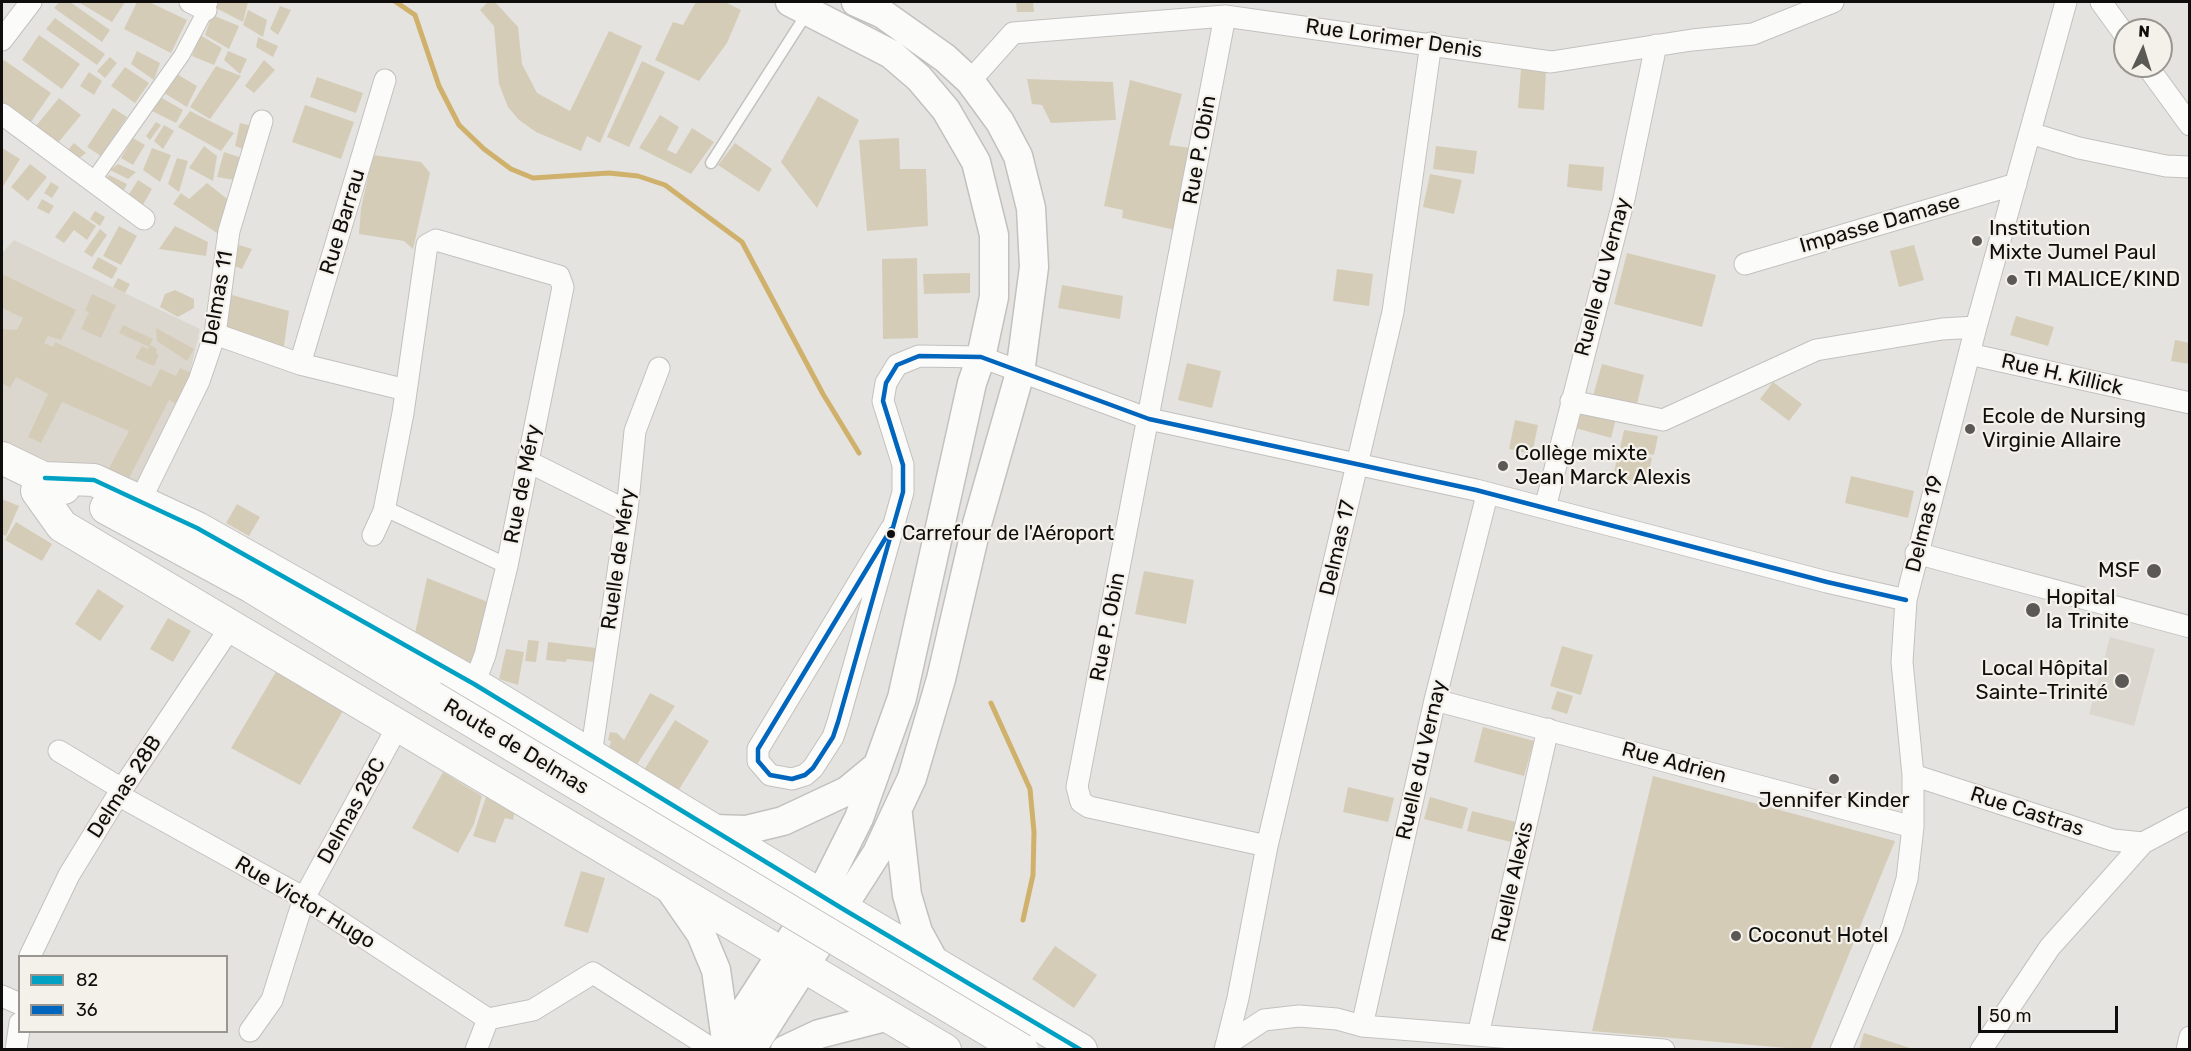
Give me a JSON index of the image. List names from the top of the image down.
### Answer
{
  "streets": {
    "main road": ["Route de Delmas"],
    "street": [
      "Rue Lorimer Denis",
      "Rue P. Obin",
      "Rue Barrau",
      "Impasse Damase",
      "Ruelle du Vernay",
      "Delmas 11",
      "Rue H. Killick",
      "Rue de Méry",
      "Delmas 19",
      "Delmas 17",
      "Ruelle de Méry",
      "Rue Adrien",
      "Delmas 28B",
      "Delmas 28C",
      "Rue Castras",
      "Ruelle Alexis",
      "Rue Victor Hugo"
    ]
  },
  "crossings": [
    ["Rue Lorimer Denis", "Rue P. Obin"],
    ["Rue Lorimer Denis", "Ruelle du Vernay"],
    ["Rue Lorimer Denis", "Delmas 17"],
    ["Rue P. Obin", "Delmas 17"],
    ["Impasse Damase", "Delmas 19"],
    ["Ruelle du Vernay", "Rue Adrien"],
    ["Rue H. Killick", "Delmas 19"],
    ["Delmas 19", "Rue Adrien"],
    ["Delmas 19", "Rue Castras"],
    ["Route de Delmas", "Delmas 28C"],
    ["Rue Adrien", "Ruelle Alexis"],
    ["Delmas 28B", "Rue Victor Hugo"],
    ["Delmas 28C", "Rue Victor Hugo"]
  ],
  "places": [
    "Institution Mixte Jumel Paul",
    "TI MALICE/KIND",
    "Ecole de Nursing Virginie Allaire",
    "Collège mixte Jean Marck Alexis",
    "Carrefour de l'Aéroport",
    "MSF",
    "Hopital la Trinite",
    "Local Hôpital Sainte-Trinité",
    "Jennifer Kinder",
    "Coconut Hotel"
  ],
  "lines": ["transit line 36", "transit line 82"],
  "legend": ["82", "36"],
  "scale_bar": "50 m",
  "north": "top"
}
